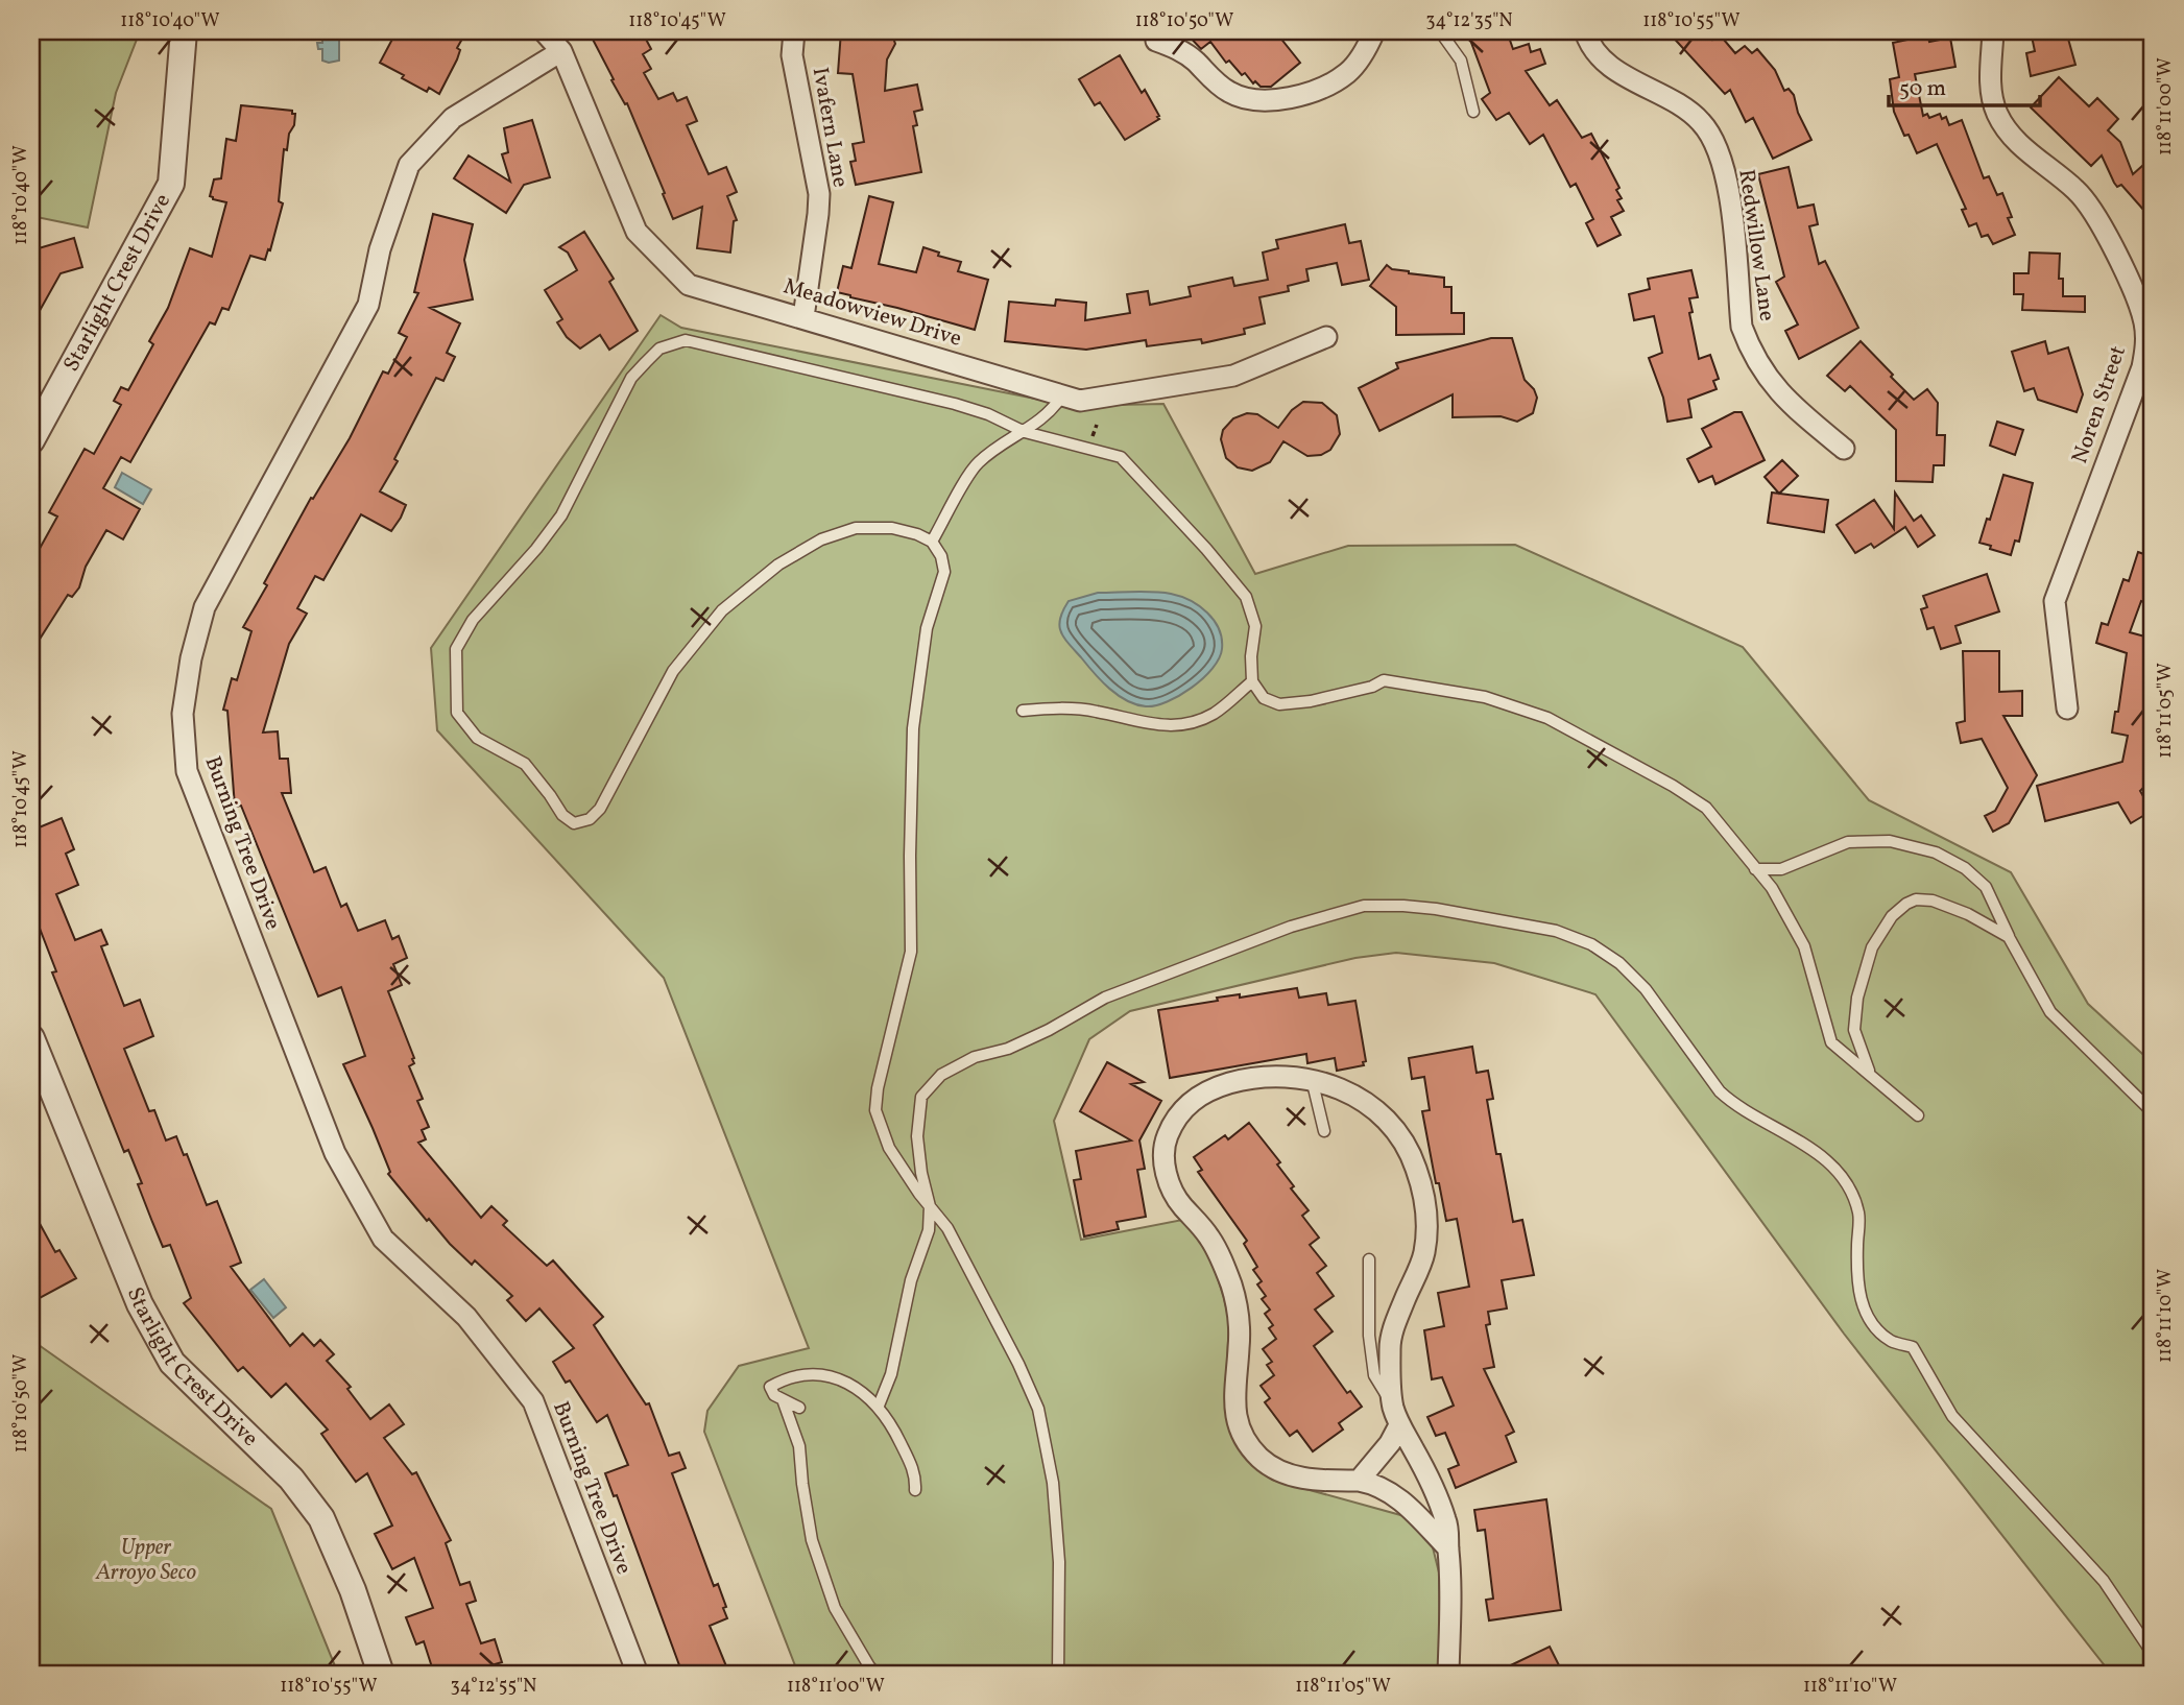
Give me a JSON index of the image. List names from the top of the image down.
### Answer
{
  "streets": {
    "street": [
      "Ivafern Lane",
      "Redwillow Lane",
      "Starlight Crest Drive",
      "Meadowview Drive",
      "Noren Street",
      "Burning Tree Drive"
    ]
  },
  "crossings": [
    ["Ivafern Lane", "Meadowview Drive"],
    ["Meadowview Drive", "Burning Tree Drive"]
  ],
  "parks": ["Upper Arroyo Seco"],
  "scale_bar": "50 m",
  "coordinates": [
    "118°10'40\"W",
    "118°10'45\"W",
    "118°10'50\"W",
    "34°12'35\"N",
    "118°10'55\"W",
    "118°11'00\"W",
    "118°11'05\"W",
    "118°11'10\"W",
    "34°12'55\"N"
  ]
}
